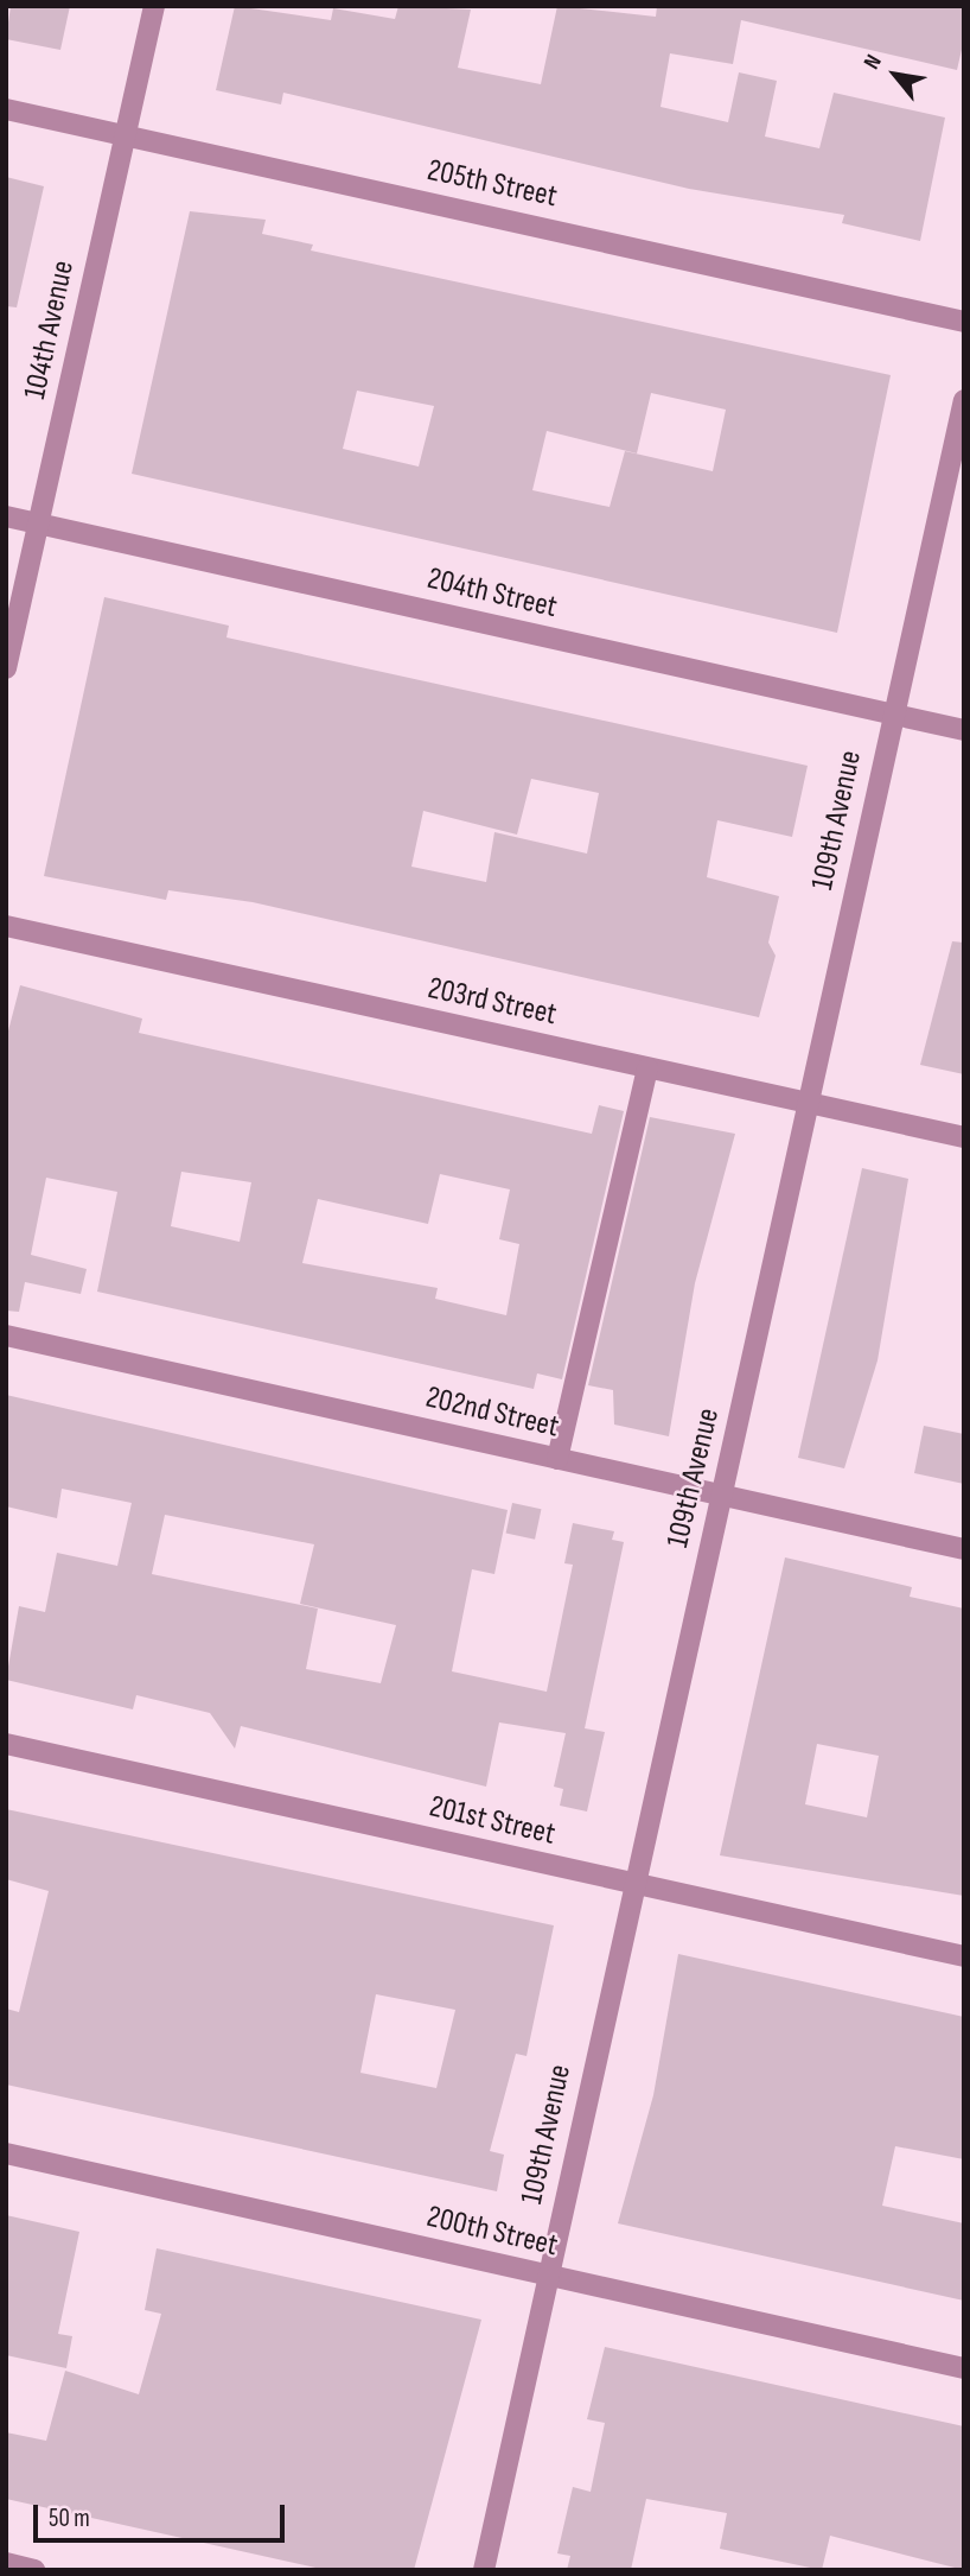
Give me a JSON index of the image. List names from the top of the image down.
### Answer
{
  "streets": {
    "street": [
      "205th Street",
      "104th Avenue",
      "204th Street",
      "109th Avenue",
      "203rd Street",
      "202nd Street",
      "201st Street",
      "200th Street"
    ]
  },
  "crossings": [
    ["205th Street", "104th Avenue"],
    ["104th Avenue", "204th Street"],
    ["204th Street", "109th Avenue"],
    ["109th Avenue", "203rd Street"],
    ["109th Avenue", "202nd Street"],
    ["109th Avenue", "201st Street"],
    ["109th Avenue", "200th Street"]
  ],
  "scale_bar": "50 m",
  "north": "top left"
}
